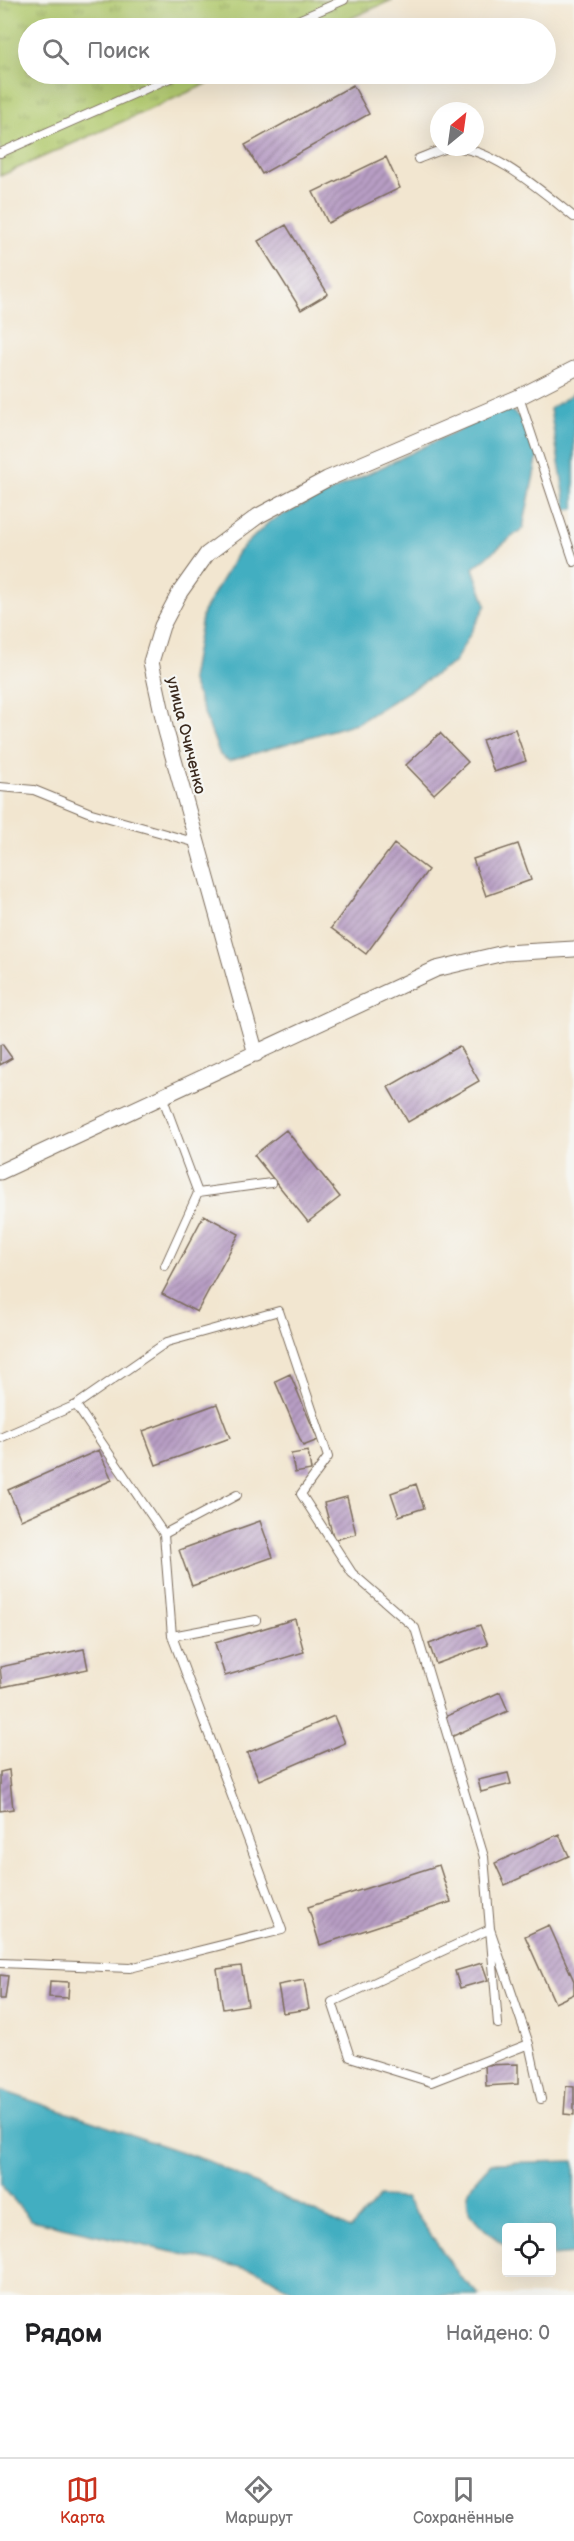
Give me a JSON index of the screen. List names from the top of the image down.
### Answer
{
  "streets": {
    "street": ["улица Очиченко"]
  },
  "north": "top right",
  "page": {
    "search": "Поиск",
    "heading": ["Рядом", "Найдено: 0"],
    "nav": ["Карта", "Маршрут", "Сохранённые"]
  }
}
